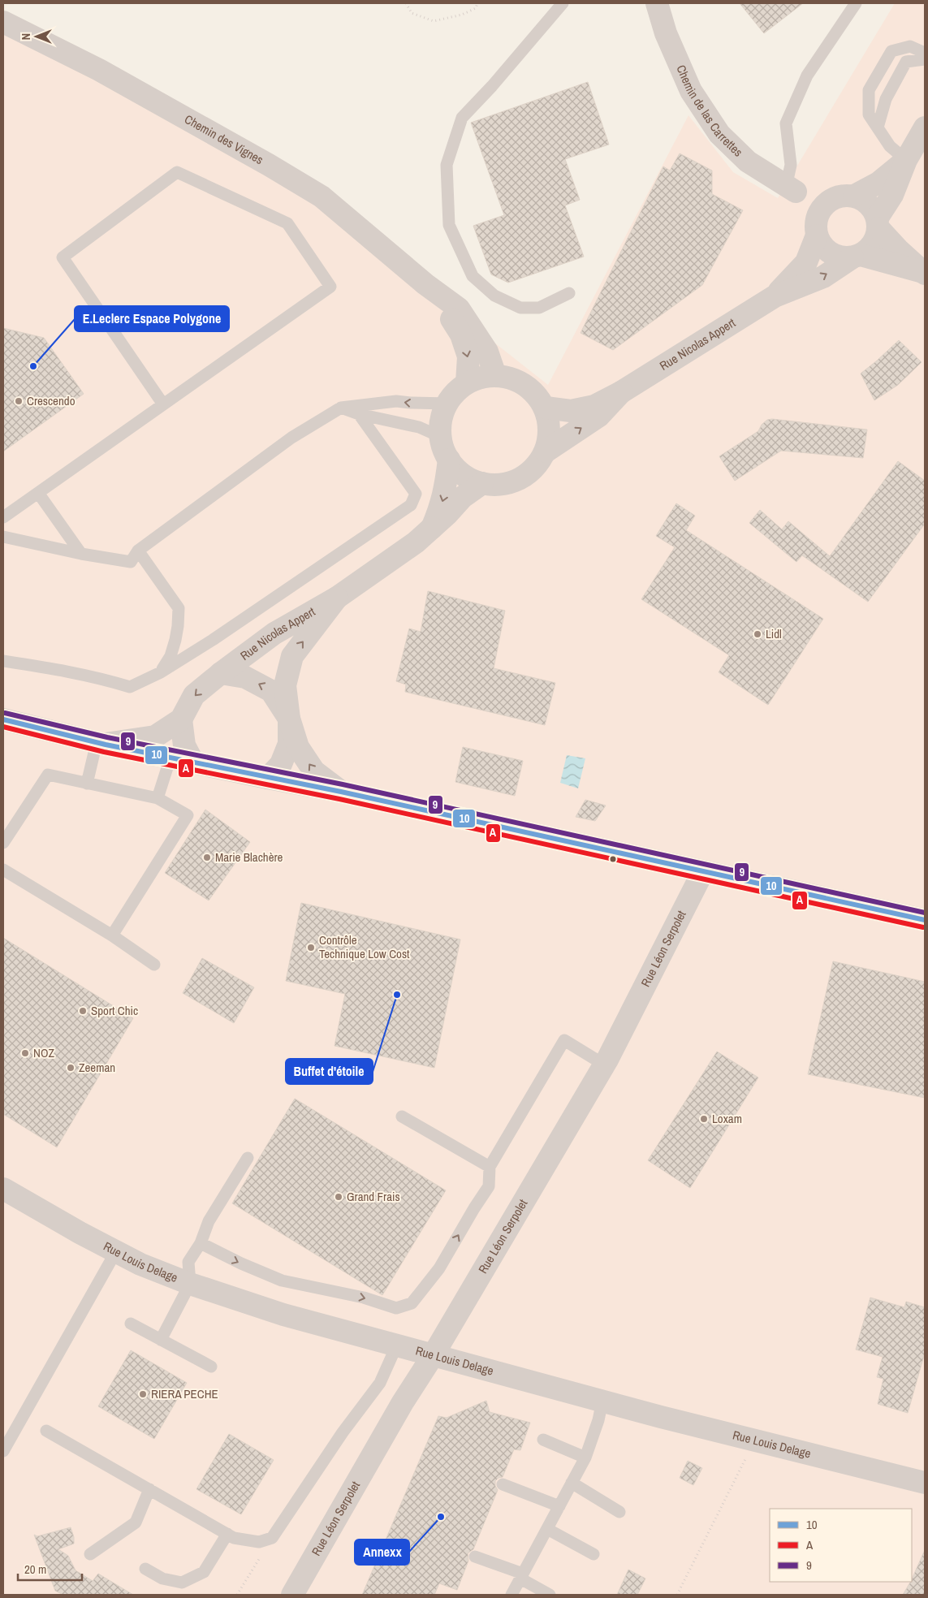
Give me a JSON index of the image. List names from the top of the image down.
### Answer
{
  "streets": {
    "street": [
      "Chemin de las Carrettes",
      "Chemin des Vignes",
      "Rue Nicolas Appert",
      "Rue Léon Serpolet",
      "Rue Louis Delage"
    ]
  },
  "crossings": [
    ["Chemin de las Carrettes", "Rue Nicolas Appert"],
    ["Chemin des Vignes", "Rue Nicolas Appert"],
    ["Rue Léon Serpolet", "Rue Louis Delage"]
  ],
  "places": [
    "E.Leclerc Espace Polygone",
    "Crescendo",
    "Lidl",
    "Marie Blachère",
    "Contrôle Technique Low Cost",
    "Buffet d'étoile",
    "Sport Chic",
    "NOZ",
    "Zeeman",
    "Loxam",
    "Grand Frais",
    "RIERA PECHE",
    "Annexx"
  ],
  "lines": ["transit line 9", "transit line 10", "transit line A"],
  "legend": ["10", "A", "9"],
  "scale_bar": "20 m",
  "north": "left"
}
